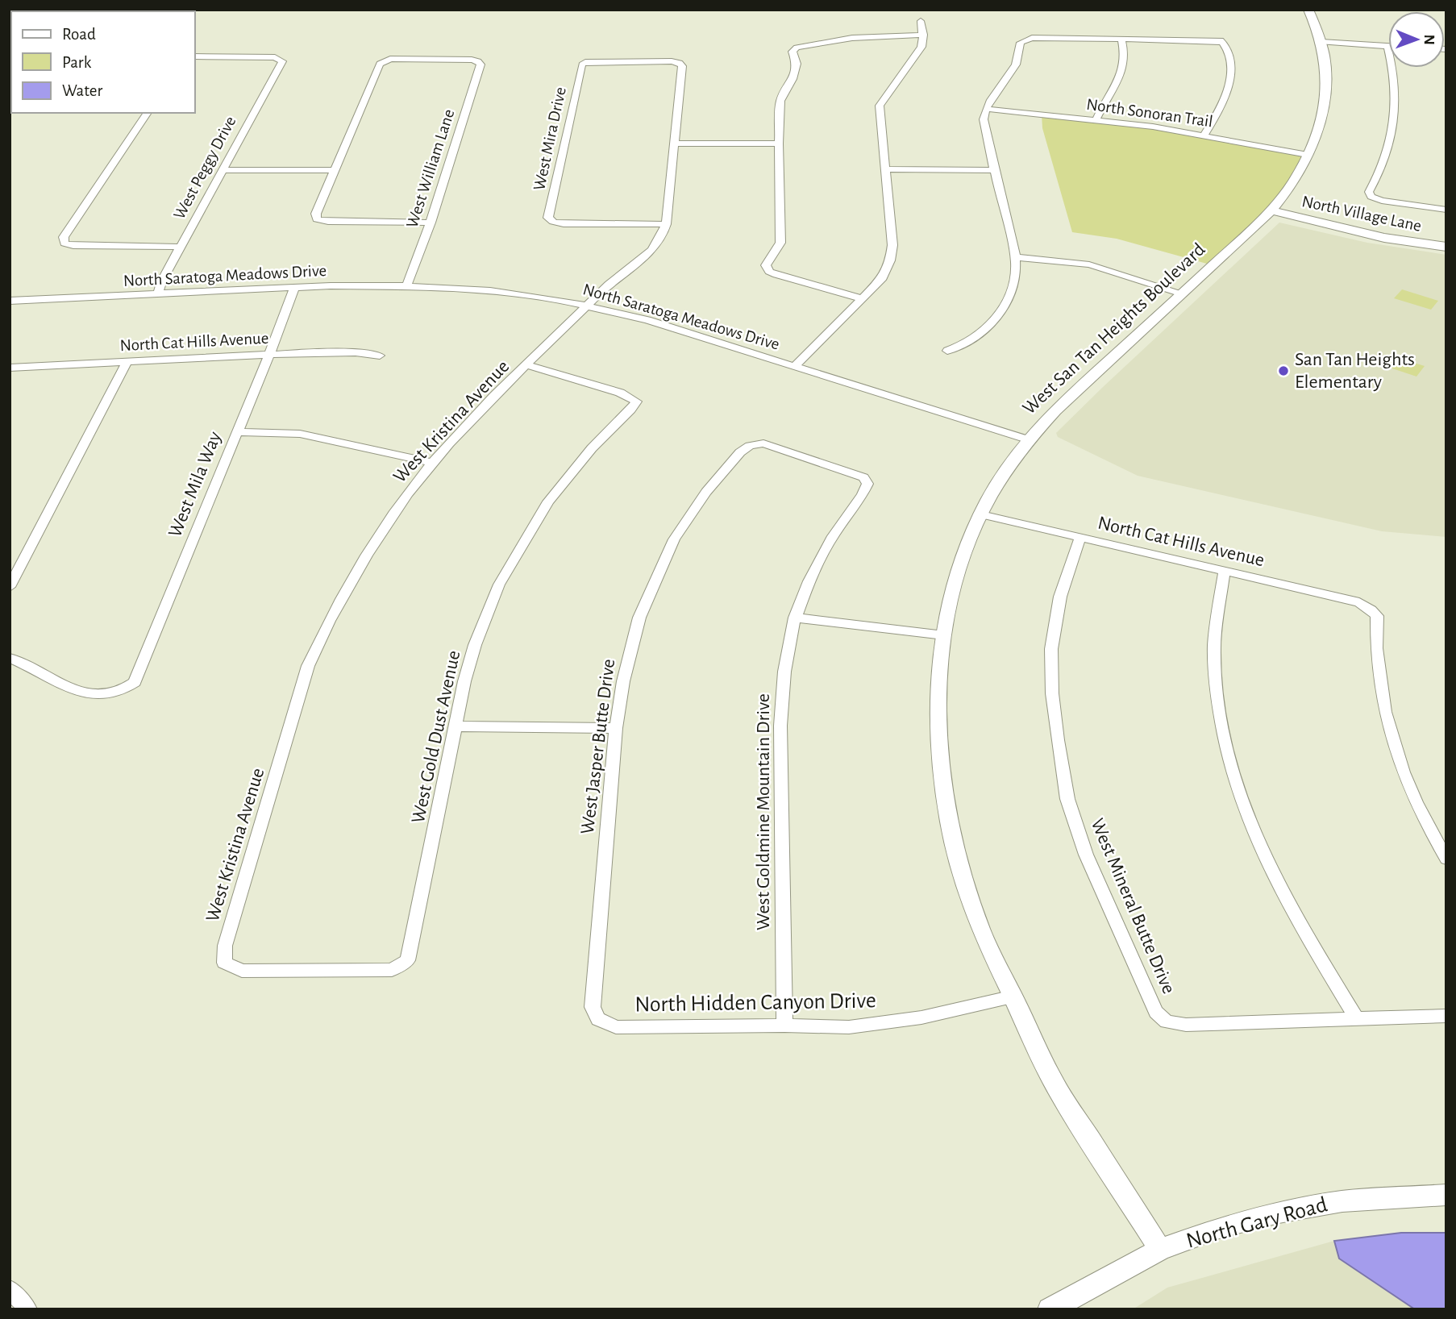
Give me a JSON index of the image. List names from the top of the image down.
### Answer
{
  "streets": {
    "street": [
      "North Sonoran Trail",
      "West Mira Drive",
      "West Peggy Drive",
      "West William Lane",
      "North Village Lane",
      "North Saratoga Meadows Drive",
      "West San Tan Heights Boulevard",
      "North Cat Hills Avenue",
      "West Kristina Avenue",
      "West Mila Way",
      "West Gold Dust Avenue",
      "West Jasper Butte Drive",
      "West Goldmine Mountain Drive",
      "West Mineral Butte Drive",
      "North Hidden Canyon Drive",
      "North Gary Road"
    ]
  },
  "crossings": [
    ["North Sonoran Trail", "West San Tan Heights Boulevard"],
    ["West Mira Drive", "West Kristina Avenue"],
    ["West Peggy Drive", "North Saratoga Meadows Drive"],
    ["West William Lane", "North Saratoga Meadows Drive"],
    ["North Village Lane", "West San Tan Heights Boulevard"],
    ["North Saratoga Meadows Drive", "West San Tan Heights Boulevard"],
    ["North Saratoga Meadows Drive", "West Kristina Avenue"],
    ["North Saratoga Meadows Drive", "West Mila Way"],
    ["West San Tan Heights Boulevard", "North Cat Hills Avenue"],
    ["West San Tan Heights Boulevard", "North Hidden Canyon Drive"],
    ["West San Tan Heights Boulevard", "North Gary Road"],
    ["North Cat Hills Avenue", "West Mila Way"],
    ["North Cat Hills Avenue", "West Mineral Butte Drive"],
    ["West Kristina Avenue", "West Gold Dust Avenue"],
    ["West Jasper Butte Drive", "West Goldmine Mountain Drive"],
    ["West Jasper Butte Drive", "North Hidden Canyon Drive"],
    ["West Goldmine Mountain Drive", "North Hidden Canyon Drive"]
  ],
  "places": ["San Tan Heights Elementary"],
  "legend": ["Road", "Park", "Water"],
  "north": "right"
}
